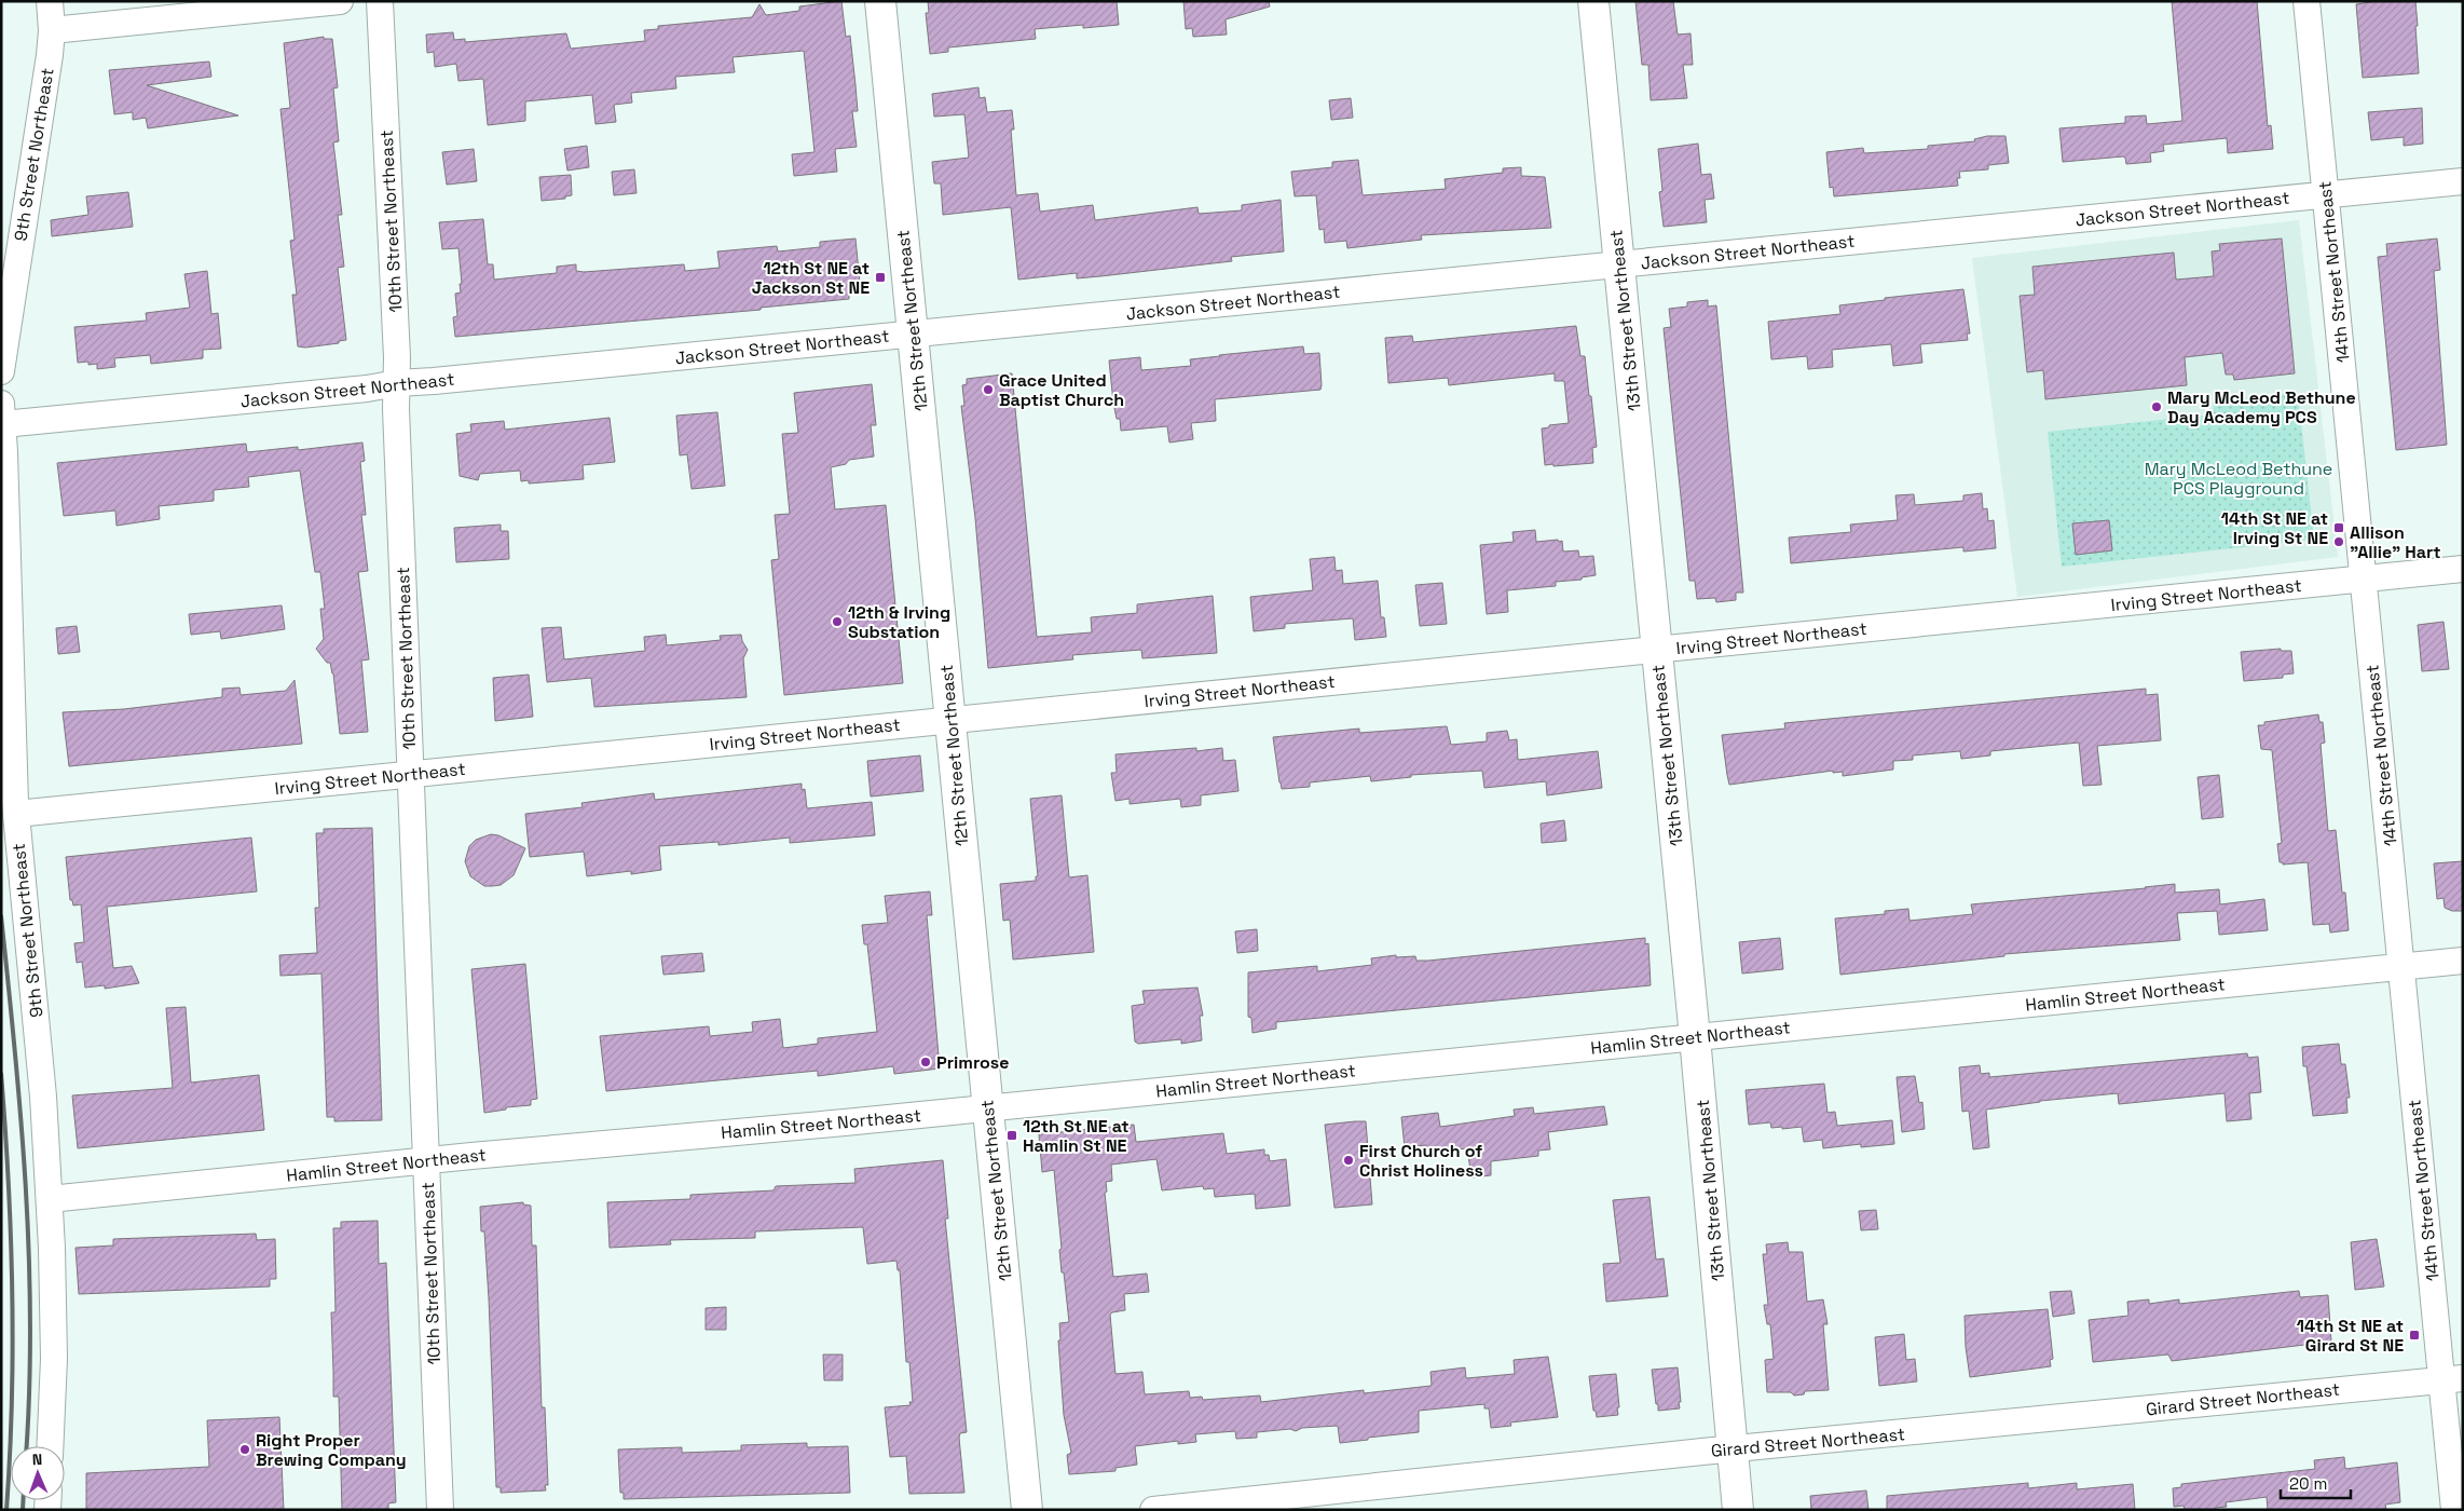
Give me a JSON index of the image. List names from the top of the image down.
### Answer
{
  "streets": {
    "street": [
      "9th Street Northeast",
      "Jackson Street Northeast",
      "10th Street Northeast",
      "14th Street Northeast",
      "12th Street Northeast",
      "13th Street Northeast",
      "Irving Street Northeast",
      "Hamlin Street Northeast",
      "Girard Street Northeast"
    ]
  },
  "crossings": [
    ["9th Street Northeast", "Jackson Street Northeast"],
    ["9th Street Northeast", "Irving Street Northeast"],
    ["9th Street Northeast", "Hamlin Street Northeast"],
    ["Jackson Street Northeast", "10th Street Northeast"],
    ["Jackson Street Northeast", "14th Street Northeast"],
    ["Jackson Street Northeast", "12th Street Northeast"],
    ["Jackson Street Northeast", "13th Street Northeast"],
    ["10th Street Northeast", "Irving Street Northeast"],
    ["10th Street Northeast", "Hamlin Street Northeast"],
    ["14th Street Northeast", "Irving Street Northeast"],
    ["14th Street Northeast", "Hamlin Street Northeast"],
    ["14th Street Northeast", "Girard Street Northeast"],
    ["12th Street Northeast", "Irving Street Northeast"],
    ["12th Street Northeast", "Hamlin Street Northeast"],
    ["13th Street Northeast", "Irving Street Northeast"],
    ["13th Street Northeast", "Hamlin Street Northeast"],
    ["13th Street Northeast", "Girard Street Northeast"]
  ],
  "parks": ["Mary McLeod Bethune PCS Playground"],
  "places": {
    "transit": [
      "12th St NE at Jackson St NE",
      "14th St NE at Irving St NE",
      "12th St NE at Hamlin St NE",
      "14th St NE at Girard St NE"
    ],
    "other": [
      "Grace United Baptist Church",
      "Mary McLeod Bethune Day Academy PCS",
      "Allison \"Allie\" Hart",
      "12th & Irving Substation",
      "Primrose",
      "First Church of Christ Holiness",
      "Right Proper Brewing Company"
    ]
  },
  "scale_bar": "20 m",
  "north": "top"
}
